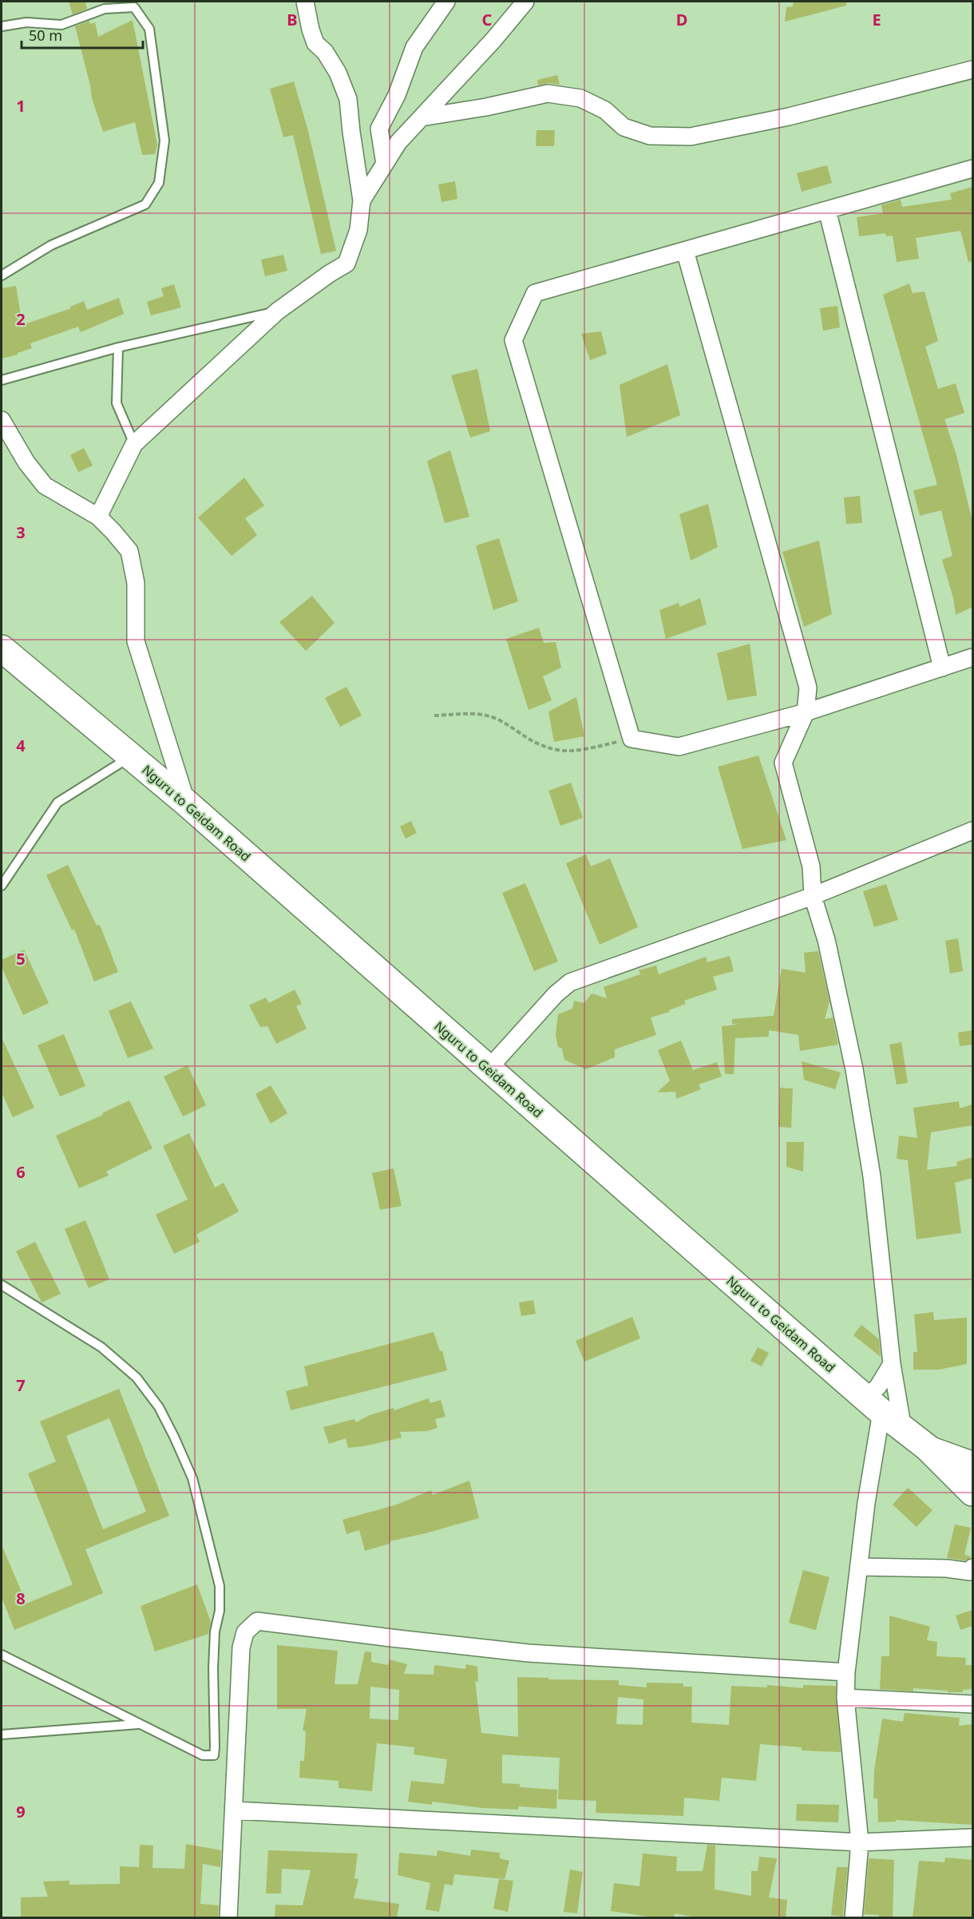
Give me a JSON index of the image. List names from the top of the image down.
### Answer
{
  "streets": {
    "main road": ["Nguru to Geidam Road"]
  },
  "scale_bar": "50 m",
  "grid": {
    "columns": [
      "B",
      "C",
      "D",
      "E"
    ],
    "rows": [
      "1",
      "2",
      "3",
      "4",
      "5",
      "6",
      "7",
      "8",
      "9"
    ]
  }
}
